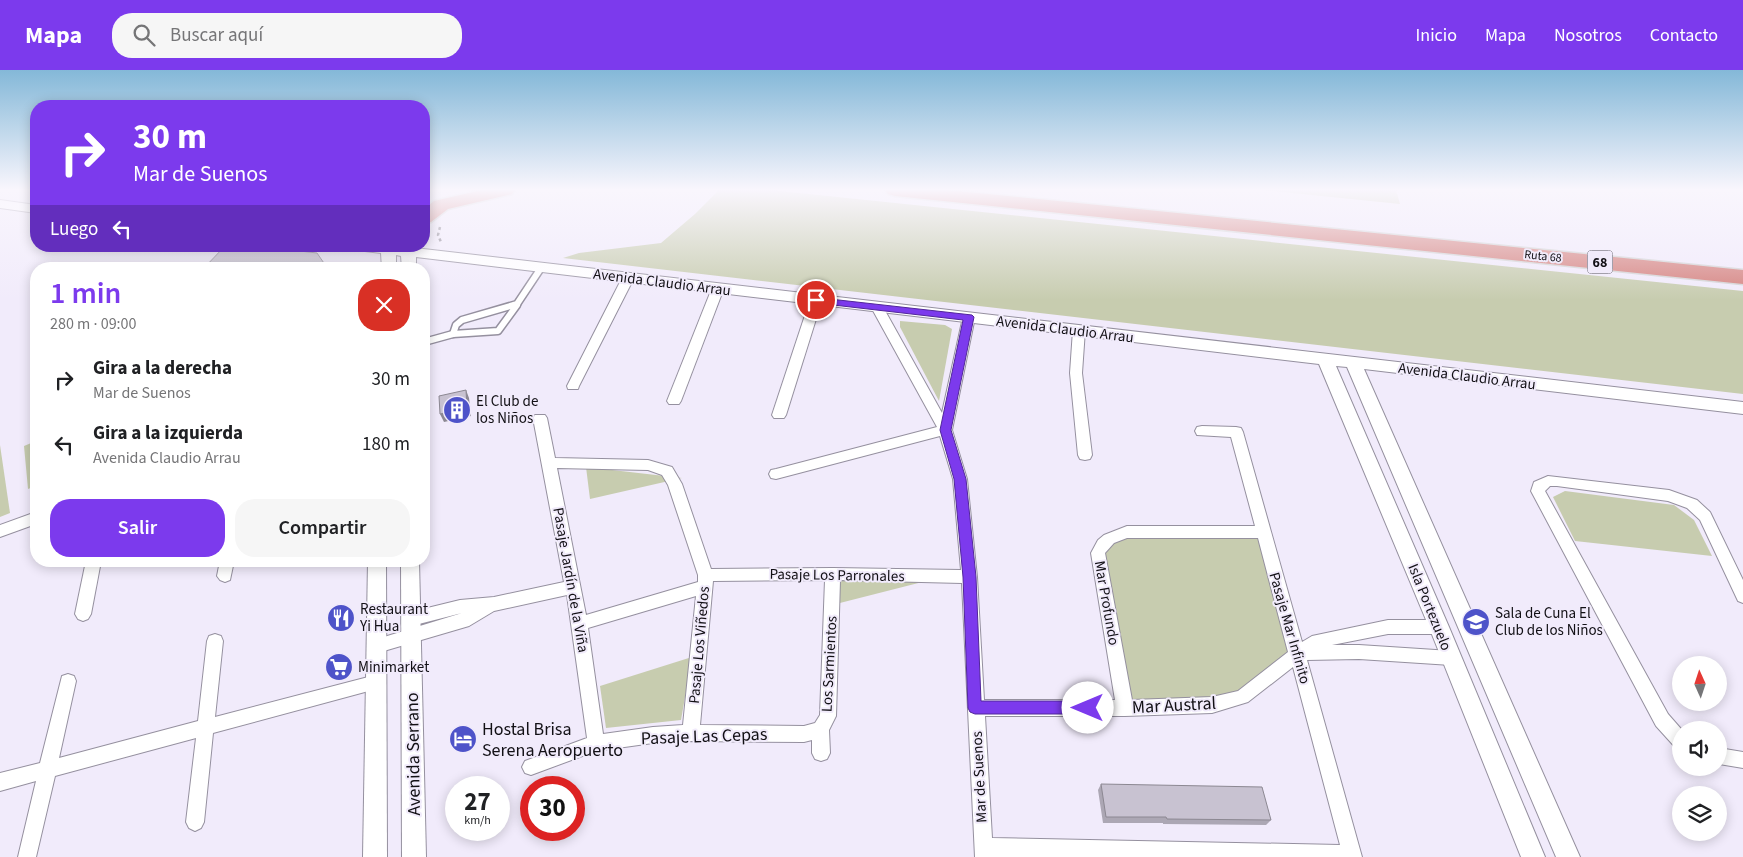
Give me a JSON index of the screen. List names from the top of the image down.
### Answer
{
  "streets": {
    "highway": ["Ruta 68", "68"],
    "street": [
      "Avenida Claudio Arrau",
      "Pasaje Los Parronales",
      "Pasaje Jardín de la Viña",
      "Mar Profundo",
      "Isla Portezuelo",
      "Pasaje Mar Infinito",
      "Pasaje Los Viñedos",
      "Los Sarmientos",
      "Mar Austral",
      "Pasaje Las Cepas",
      "Avenida Serrano",
      "Mar de Suenos"
    ]
  },
  "crossings": [
    ["Avenida Claudio Arrau", "Isla Portezuelo"],
    ["Avenida Claudio Arrau", "Mar de Suenos"],
    ["Pasaje Los Parronales", "Pasaje Jardín de la Viña"],
    ["Pasaje Los Parronales", "Pasaje Los Viñedos"],
    ["Pasaje Los Parronales", "Los Sarmientos"],
    ["Pasaje Los Parronales", "Mar de Suenos"],
    ["Pasaje Jardín de la Viña", "Pasaje Los Viñedos"],
    ["Pasaje Jardín de la Viña", "Pasaje Las Cepas"],
    ["Mar Profundo", "Pasaje Mar Infinito"],
    ["Mar Profundo", "Mar Austral"],
    ["Isla Portezuelo", "Mar Austral"],
    ["Pasaje Mar Infinito", "Mar Austral"],
    ["Pasaje Los Viñedos", "Pasaje Las Cepas"],
    ["Los Sarmientos", "Pasaje Las Cepas"],
    ["Mar Austral", "Mar de Suenos"]
  ],
  "places": {
    "building": ["El Club de los Niños"],
    "restaurant": ["Restaurant Yi Hua"],
    "school or university": ["Sala de Cuna El Club de los Niños"],
    "supermarket": ["Minimarket"],
    "hotel": ["Hostal Brisa Serena Aeropuerto"]
  },
  "north": "top",
  "page": {
    "header": "Mapa",
    "search": "Buscar aquí",
    "nav": [
      "Inicio",
      "Mapa",
      "Nosotros",
      "Contacto"
    ],
    "turn": ["30 m", "Mar de Suenos"],
    "then": "Luego",
    "heading": ["1 min", "280 m · 09:00"],
    "list": [
      {
        "name": "Gira a la derecha",
        "note": "Mar de Suenos",
        "value": "30 m"
      },
      {
        "name": "Gira a la izquierda",
        "note": "Avenida Claudio Arrau",
        "value": "180 m"
      }
    ],
    "buttons": ["Salir", "Compartir"],
    "speed": "27 km/h",
    "limit": "30"
  }
}
